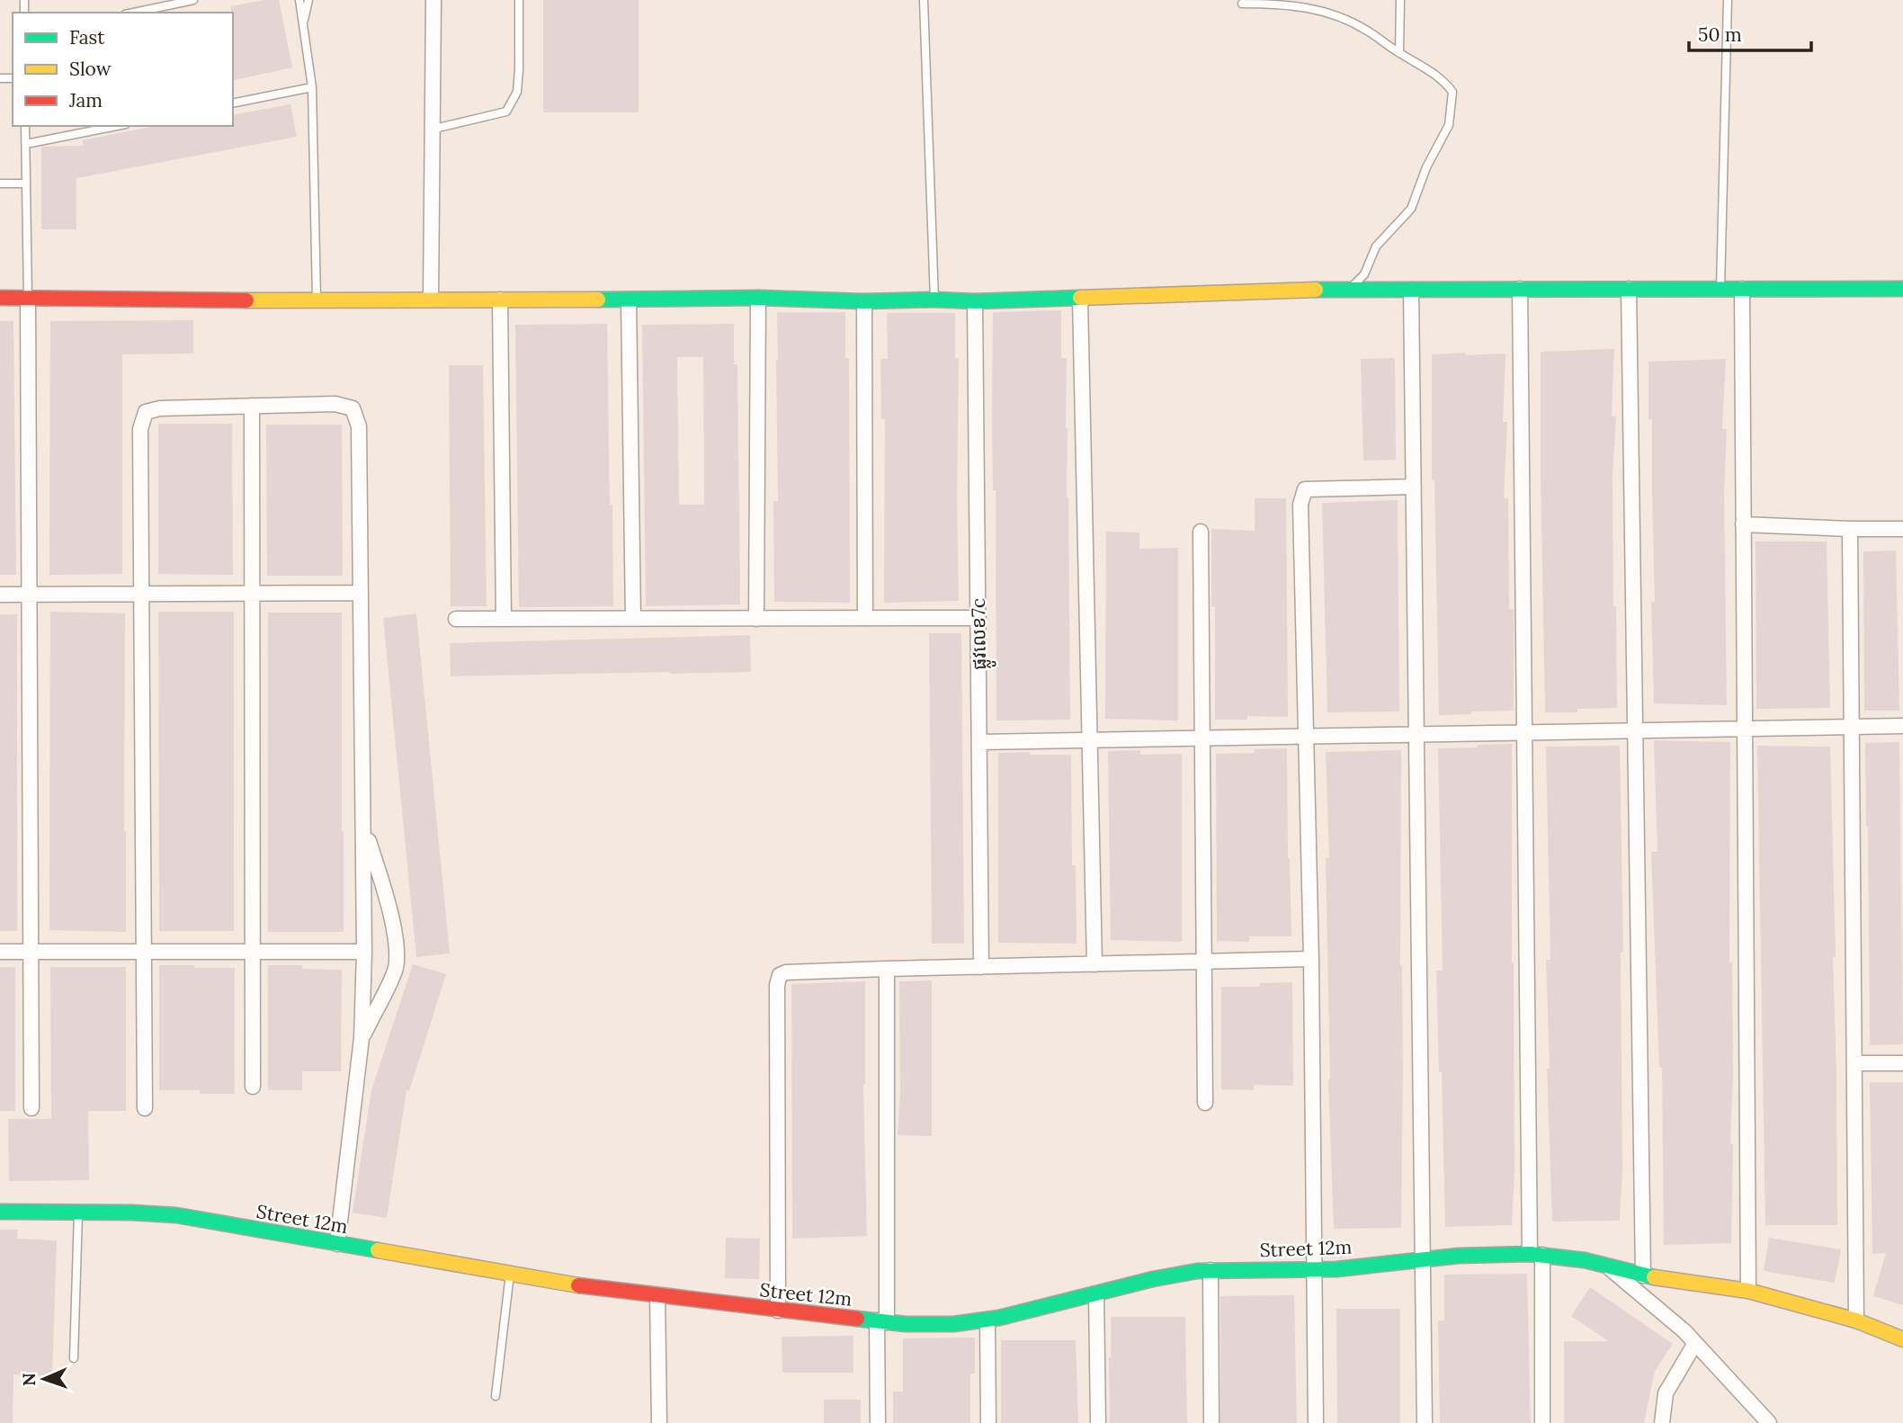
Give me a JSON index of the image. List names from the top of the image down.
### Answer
{
  "streets": {
    "street": ["ផ្លូវលេខ7c", "Street 12m"]
  },
  "legend": ["Fast", "Slow", "Jam"],
  "scale_bar": "50 m",
  "north": "left"
}
